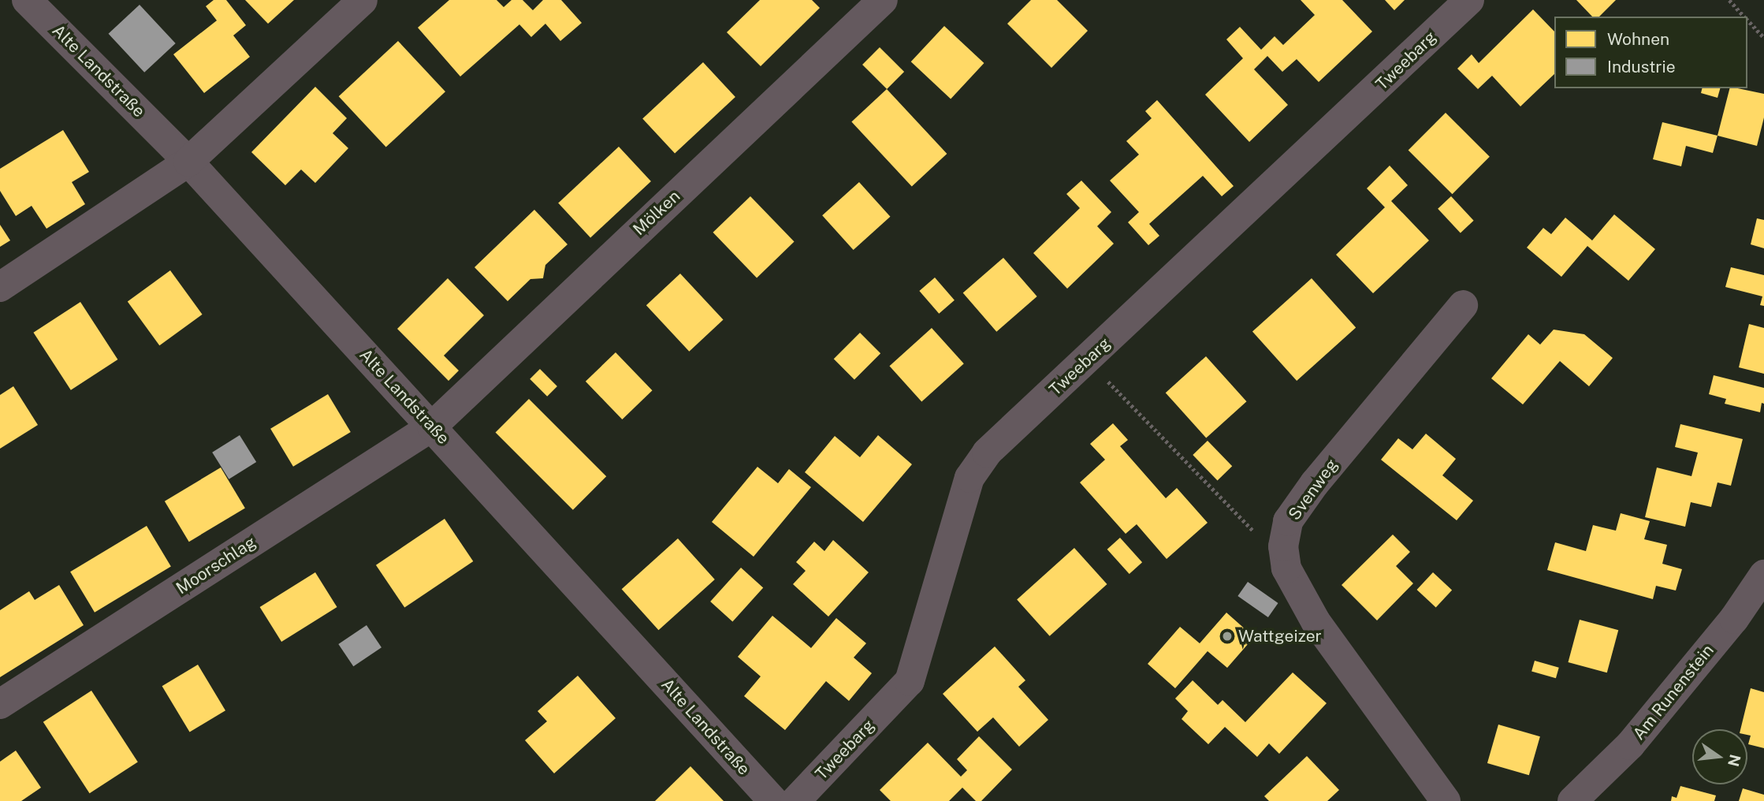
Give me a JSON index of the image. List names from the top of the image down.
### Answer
{
  "streets": {
    "street": [
      "Tweebarg",
      "Alte Landstraße",
      "Mölken",
      "Svenweg",
      "Moorschlag",
      "Am Runenstein"
    ]
  },
  "crossings": [
    ["Alte Landstraße", "Mölken"],
    ["Alte Landstraße", "Moorschlag"],
    ["Mölken", "Moorschlag"]
  ],
  "places": ["Wattgeizer"],
  "legend": ["Wohnen", "Industrie"],
  "north": "right"
}
